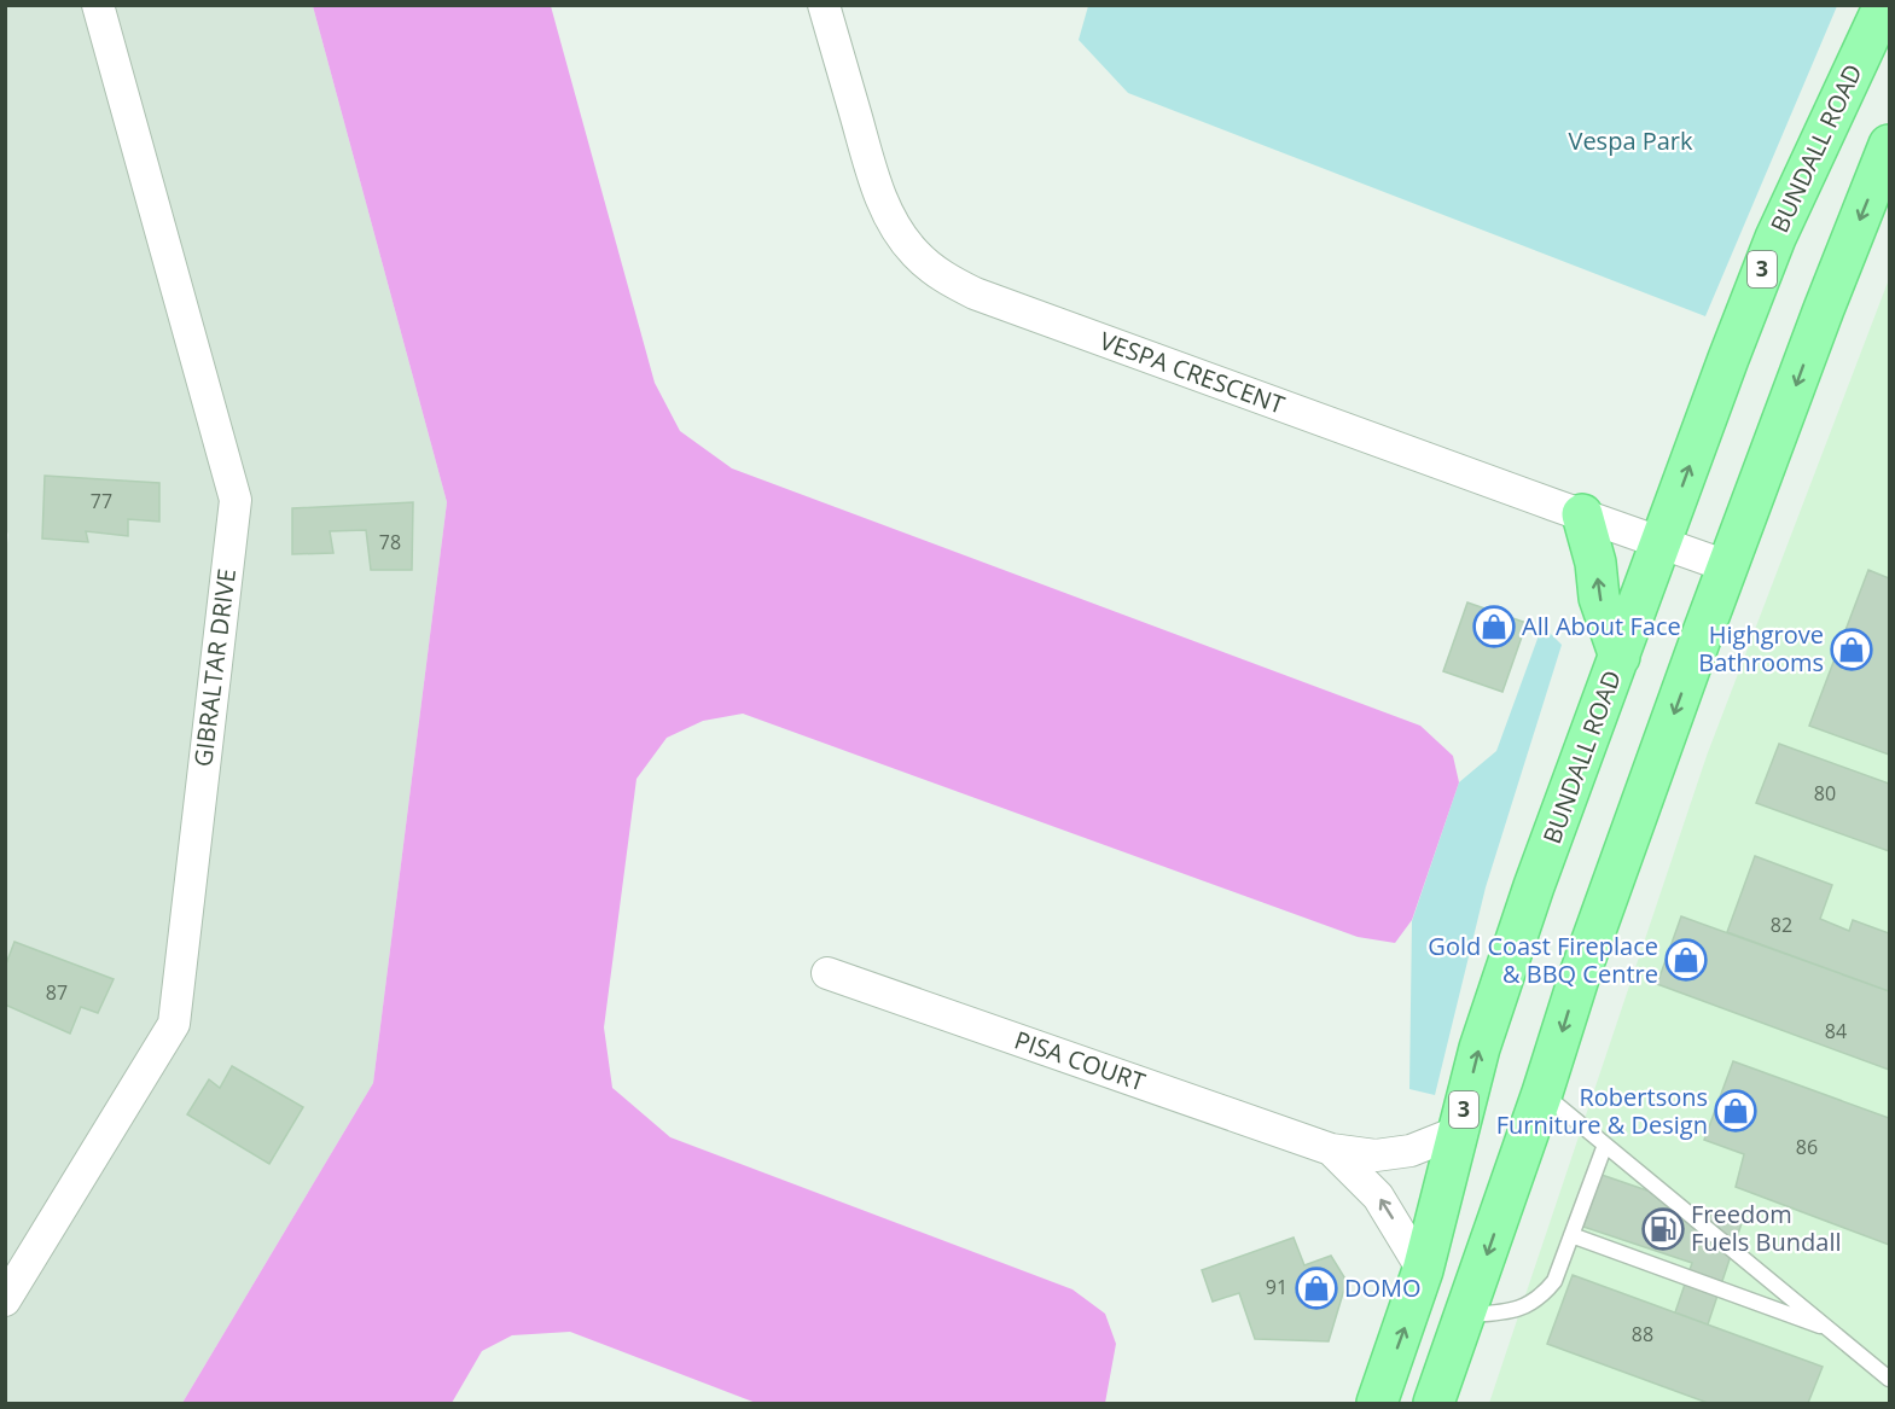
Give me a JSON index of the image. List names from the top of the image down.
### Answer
{
  "streets": {
    "main road": ["BUNDALL ROAD", "3"],
    "street": ["VESPA CRESCENT", "GIBRALTAR DRIVE", "PISA COURT"]
  },
  "crossings": [
    ["BUNDALL ROAD", "VESPA CRESCENT"],
    ["BUNDALL ROAD", "PISA COURT"]
  ],
  "parks": ["Vespa Park"],
  "places": {
    "shop": [
      "All About Face",
      "Highgrove Bathrooms",
      "Gold Coast Fireplace & BBQ Centre",
      "Robertsons Furniture & Design",
      "DOMO"
    ],
    "fuel station": ["Freedom Fuels Bundall"]
  },
  "house_numbers": [
    "77",
    "78",
    "80",
    "82",
    "87",
    "84",
    "86",
    "91",
    "88"
  ]
}
